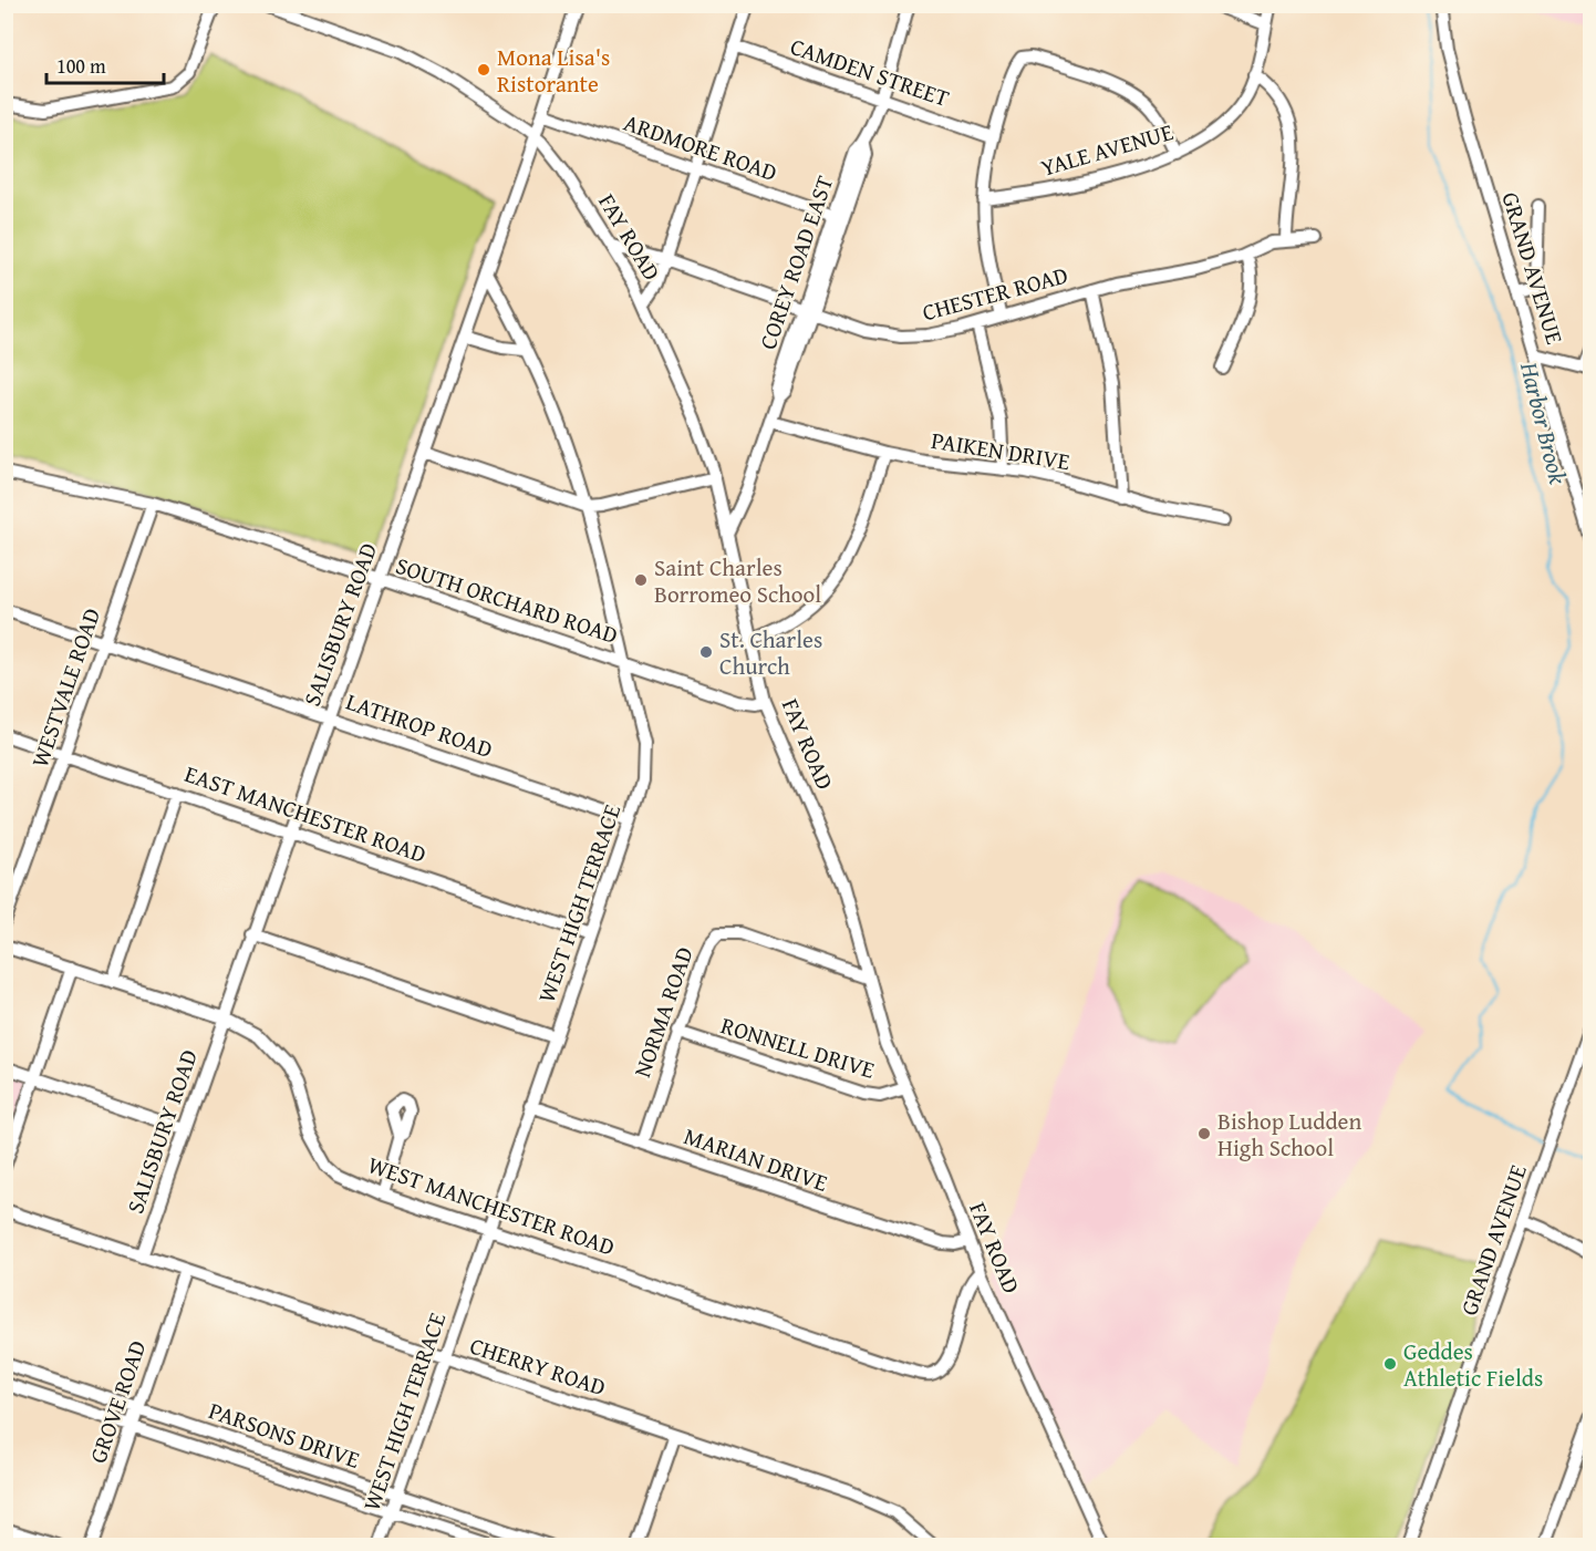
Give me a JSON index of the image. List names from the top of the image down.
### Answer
{
  "streets": {
    "street": [
      "CAMDEN STREET",
      "ARDMORE ROAD",
      "YALE AVENUE",
      "FAY ROAD",
      "COREY ROAD EAST",
      "GRAND AVENUE",
      "CHESTER ROAD",
      "PAIKEN DRIVE",
      "SOUTH ORCHARD ROAD",
      "SALISBURY ROAD",
      "WESTVALE ROAD",
      "LATHROP ROAD",
      "EAST MANCHESTER ROAD",
      "WEST HIGH TERRACE",
      "NORMA ROAD",
      "RONNELL DRIVE",
      "MARIAN DRIVE",
      "WEST MANCHESTER ROAD",
      "CHERRY ROAD",
      "GROVE ROAD",
      "PARSONS DRIVE"
    ]
  },
  "crossings": [
    ["CAMDEN STREET", "COREY ROAD EAST"],
    ["ARDMORE ROAD", "COREY ROAD EAST"],
    ["ARDMORE ROAD", "SALISBURY ROAD"],
    ["FAY ROAD", "COREY ROAD EAST"],
    ["FAY ROAD", "CHESTER ROAD"],
    ["FAY ROAD", "SOUTH ORCHARD ROAD"],
    ["FAY ROAD", "SALISBURY ROAD"],
    ["FAY ROAD", "NORMA ROAD"],
    ["FAY ROAD", "RONNELL DRIVE"],
    ["FAY ROAD", "MARIAN DRIVE"],
    ["FAY ROAD", "WEST MANCHESTER ROAD"],
    ["COREY ROAD EAST", "CHESTER ROAD"],
    ["COREY ROAD EAST", "PAIKEN DRIVE"],
    ["SOUTH ORCHARD ROAD", "SALISBURY ROAD"],
    ["SOUTH ORCHARD ROAD", "WESTVALE ROAD"],
    ["SOUTH ORCHARD ROAD", "WEST HIGH TERRACE"],
    ["SALISBURY ROAD", "LATHROP ROAD"],
    ["SALISBURY ROAD", "EAST MANCHESTER ROAD"],
    ["SALISBURY ROAD", "WEST HIGH TERRACE"],
    ["SALISBURY ROAD", "WEST MANCHESTER ROAD"],
    ["SALISBURY ROAD", "CHERRY ROAD"],
    ["WESTVALE ROAD", "LATHROP ROAD"],
    ["WESTVALE ROAD", "EAST MANCHESTER ROAD"],
    ["LATHROP ROAD", "WEST HIGH TERRACE"],
    ["EAST MANCHESTER ROAD", "WEST HIGH TERRACE"],
    ["WEST HIGH TERRACE", "MARIAN DRIVE"],
    ["WEST HIGH TERRACE", "WEST MANCHESTER ROAD"],
    ["WEST HIGH TERRACE", "CHERRY ROAD"],
    ["WEST HIGH TERRACE", "PARSONS DRIVE"],
    ["NORMA ROAD", "RONNELL DRIVE"],
    ["NORMA ROAD", "MARIAN DRIVE"],
    ["CHERRY ROAD", "GROVE ROAD"],
    ["GROVE ROAD", "PARSONS DRIVE"]
  ],
  "water": ["Harbor Brook"],
  "places": [
    "Mona Lisa's Ristorante",
    "Saint Charles Borromeo School",
    "St. Charles Church",
    "Bishop Ludden High School",
    "Geddes Athletic Fields"
  ],
  "scale_bar": "100 m"
}
